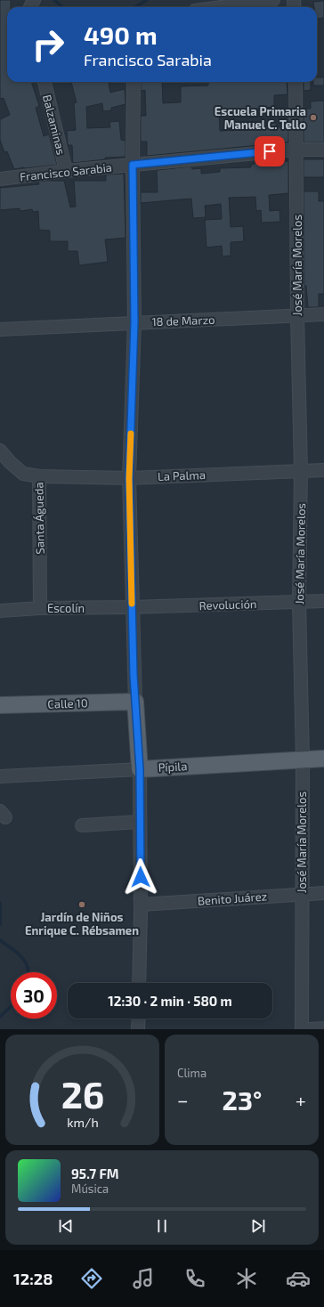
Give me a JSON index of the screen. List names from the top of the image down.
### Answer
{
  "streets": {
    "main road": ["Calle 10", "Pípila"],
    "street": [
      "Balzaminas",
      "Francisco Sarabia",
      "José María Morelos",
      "18 de Marzo",
      "La Palma",
      "Santa Águeda",
      "Revolución",
      "Escolín",
      "Benito Juárez"
    ]
  },
  "crossings": [
    ["Balzaminas", "Francisco Sarabia"],
    ["Francisco Sarabia", "José María Morelos"],
    ["José María Morelos", "18 de Marzo"],
    ["José María Morelos", "La Palma"],
    ["José María Morelos", "Revolución"],
    ["José María Morelos", "Pípila"],
    ["José María Morelos", "Benito Juárez"],
    ["La Palma", "Santa Águeda"],
    ["Santa Águeda", "Escolín"],
    ["Revolución", "Escolín"]
  ],
  "places": ["Escuela Primaria Manuel C. Tello", "Jardín de Niños Enrique C. Rébsamen"],
  "page": {
    "turn": ["490 m", "Francisco Sarabia"],
    "limit": "30",
    "trip": "12:30 · 2 min · 580 m",
    "tile": "Clima",
    "heat": ["−", "23°", "+"],
    "song": ["95.7 FM", "Música"],
    "tabs": "12:28",
    "gauge": ["26", "km/h"]
  }
}
